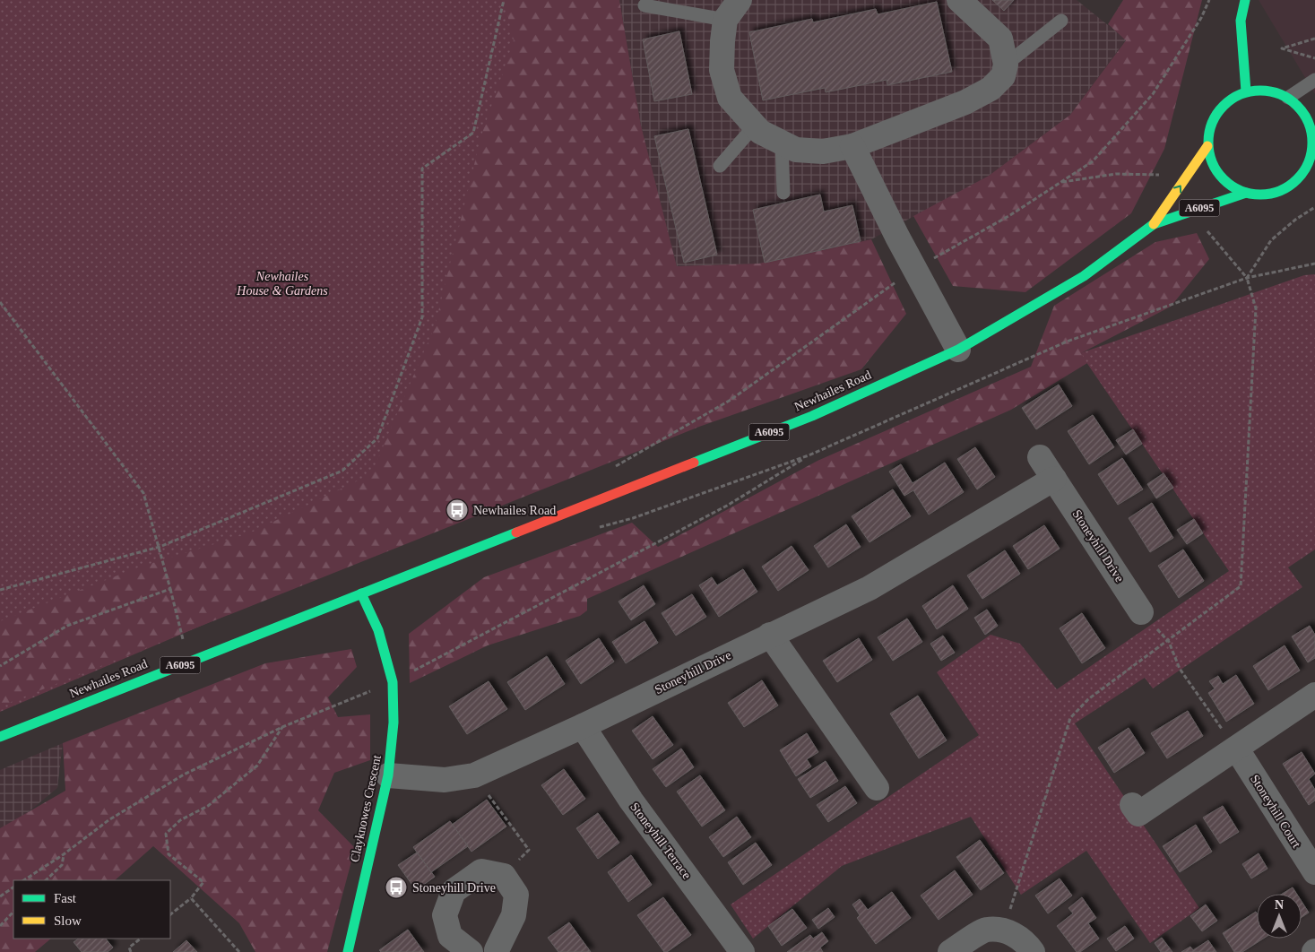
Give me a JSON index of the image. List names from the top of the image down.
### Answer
{
  "streets": {
    "main road": ["A6095", "Newhailes Road", "Clayknowes Crescent"],
    "street": ["Stoneyhill Drive", "Stoneyhill Court", "Stoneyhill Terrace"]
  },
  "crossings": [
    ["Newhailes Road", "Clayknowes Crescent"],
    ["Stoneyhill Drive", "Clayknowes Crescent"],
    ["Stoneyhill Drive", "Stoneyhill Terrace"]
  ],
  "parks": ["Newhailes House & Gardens"],
  "places": {
    "bus stop": ["Newhailes Road", "Stoneyhill Drive"]
  },
  "legend": ["Fast", "Slow"],
  "north": "top"
}
